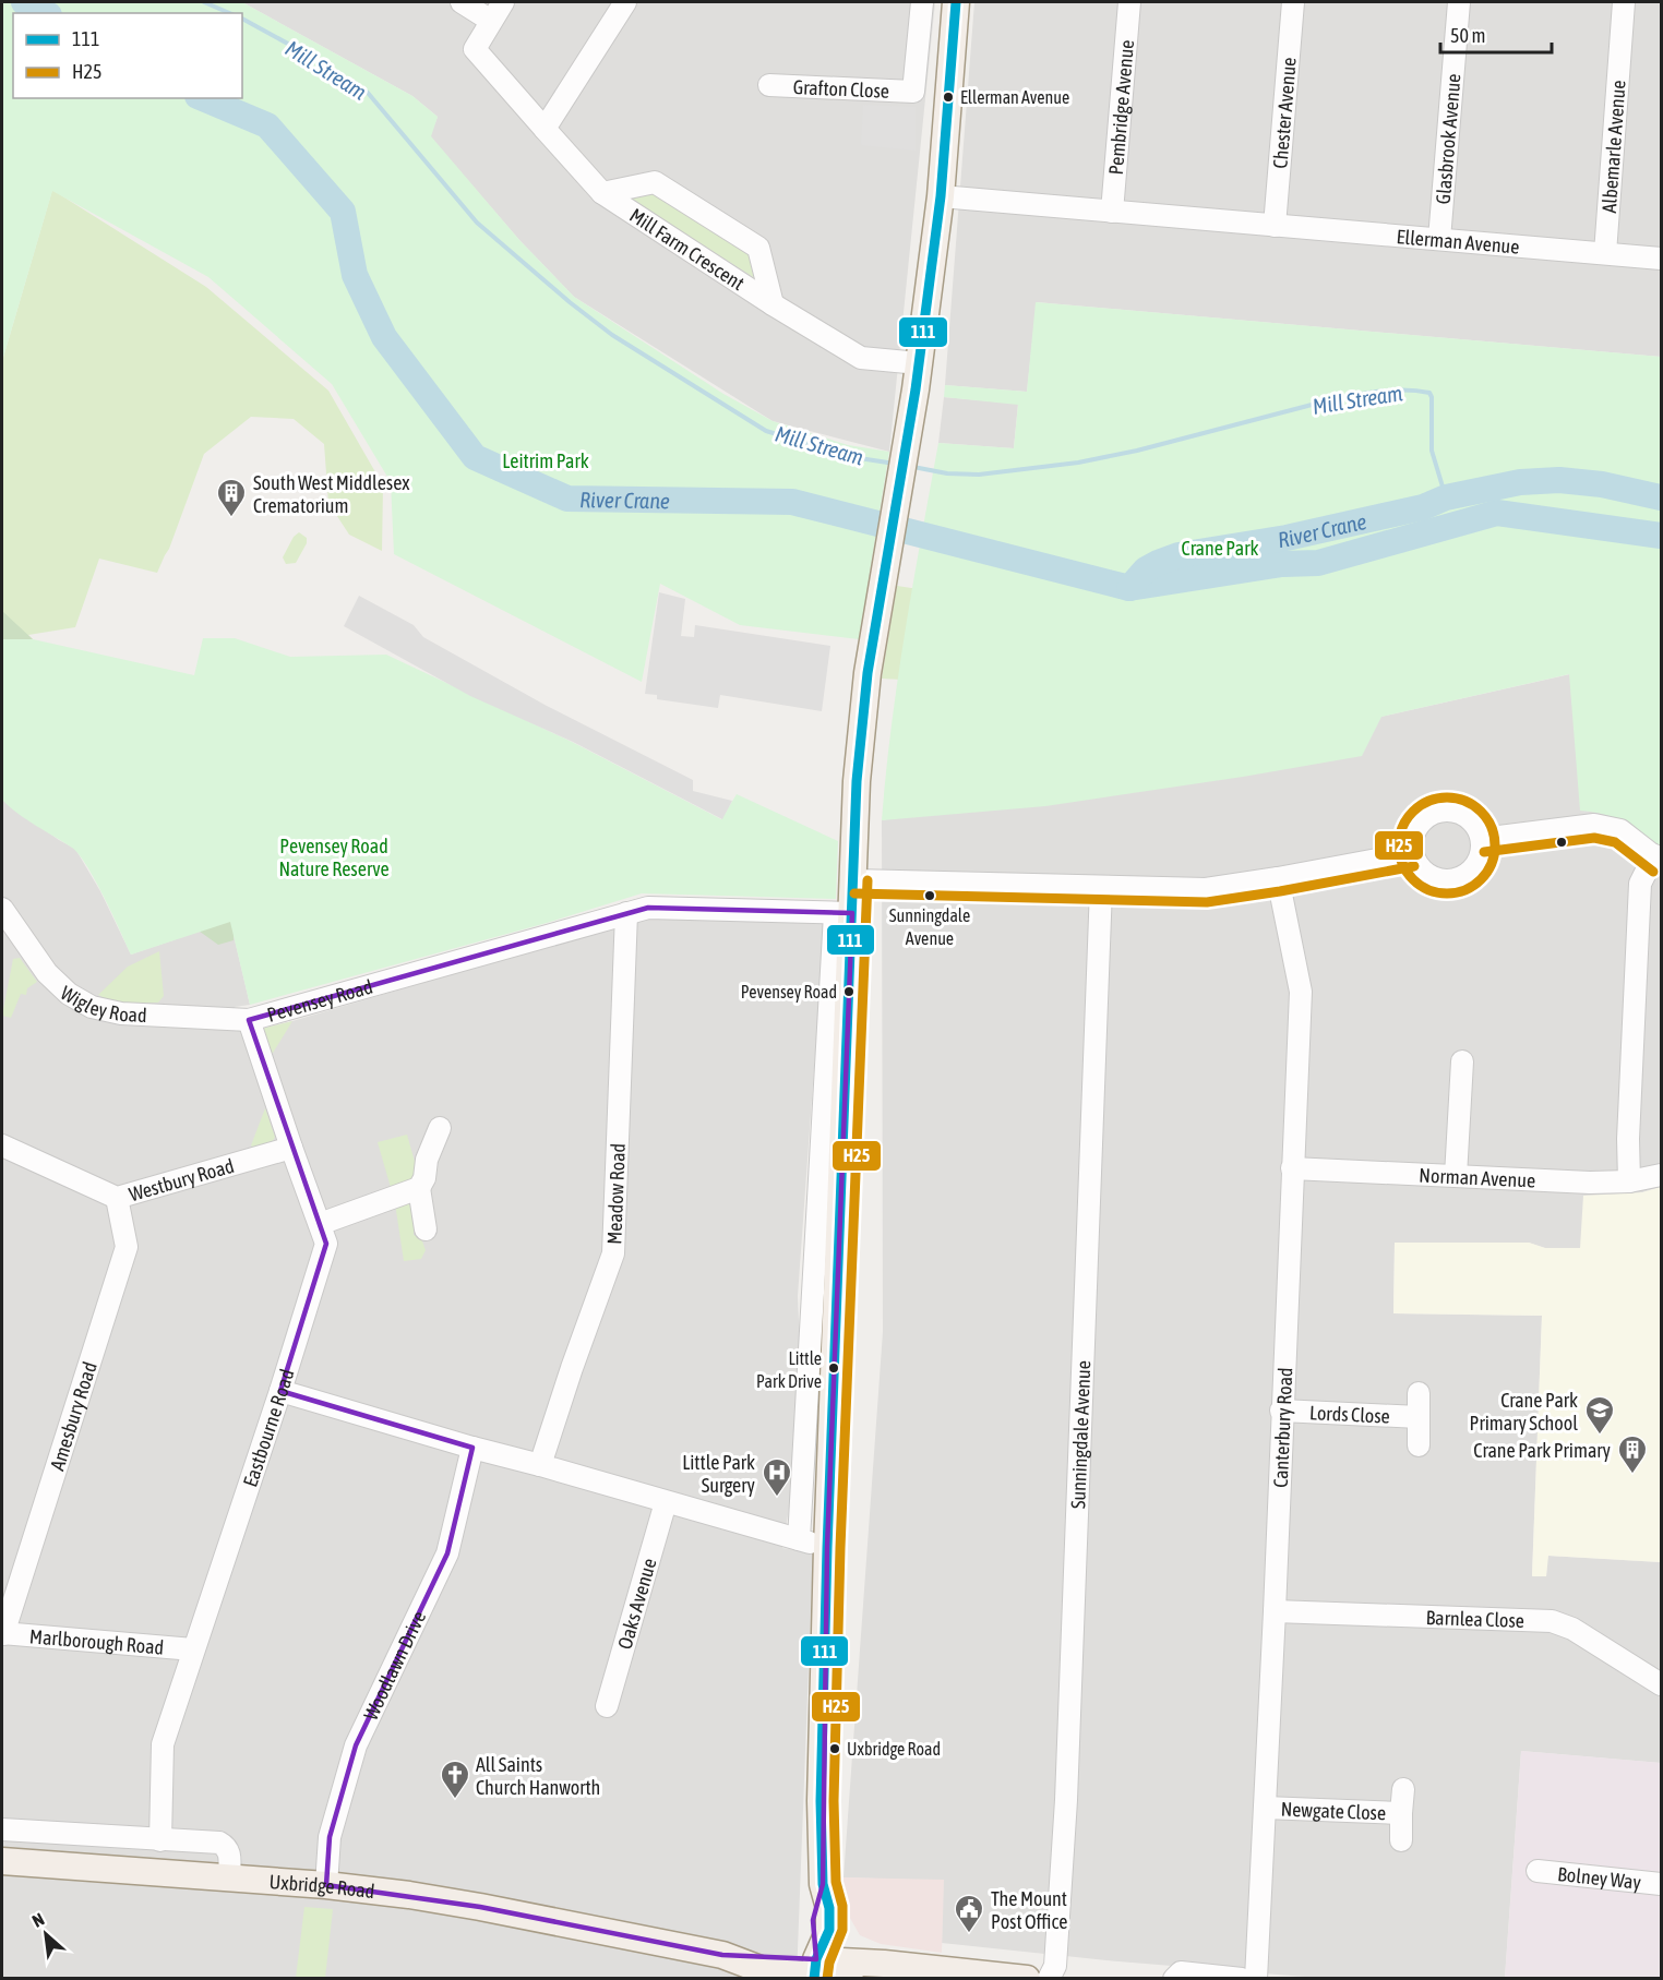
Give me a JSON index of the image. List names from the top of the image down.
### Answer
{
  "streets": {
    "main road": ["Uxbridge Road"],
    "street": [
      "Grafton Close",
      "Pembridge Avenue",
      "Chester Avenue",
      "Glasbrook Avenue",
      "Albemarle Avenue",
      "Ellerman Avenue",
      "Mill Farm Crescent",
      "Wigley Road",
      "Pevensey Road",
      "Norman Avenue",
      "Westbury Road",
      "Meadow Road",
      "Lords Close",
      "Amesbury Road",
      "Eastbourne Road",
      "Canterbury Road",
      "Sunningdale Avenue",
      "Oaks Avenue",
      "Barnlea Close",
      "Marlborough Road",
      "Woodlawn Drive",
      "Newgate Close",
      "Bolney Way"
    ]
  },
  "crossings": [
    ["Pembridge Avenue", "Ellerman Avenue"],
    ["Chester Avenue", "Ellerman Avenue"],
    ["Glasbrook Avenue", "Ellerman Avenue"],
    ["Albemarle Avenue", "Ellerman Avenue"],
    ["Wigley Road", "Pevensey Road"],
    ["Wigley Road", "Eastbourne Road"],
    ["Pevensey Road", "Meadow Road"],
    ["Pevensey Road", "Eastbourne Road"],
    ["Norman Avenue", "Canterbury Road"],
    ["Westbury Road", "Amesbury Road"],
    ["Westbury Road", "Eastbourne Road"],
    ["Lords Close", "Canterbury Road"],
    ["Amesbury Road", "Marlborough Road"],
    ["Eastbourne Road", "Marlborough Road"],
    ["Canterbury Road", "Barnlea Close"],
    ["Canterbury Road", "Newgate Close"],
    ["Woodlawn Drive", "Uxbridge Road"]
  ],
  "water": ["Mill Stream", "River Crane"],
  "parks": ["Leitrim Park", "Crane Park", "Pevensey Road Nature Reserve"],
  "places": {
    "other": [
      "Ellerman Avenue",
      "Sunningdale Avenue",
      "Pevensey Road",
      "Little Park Drive",
      "Uxbridge Road"
    ],
    "building": ["South West Middlesex Crematorium", "Crane Park Primary"],
    "school or university": ["Crane Park Primary School"],
    "hospital": ["Little Park Surgery"],
    "church": ["All Saints Church Hanworth"],
    "public building": ["The Mount Post Office"]
  },
  "lines": ["transit line 111", "transit line H25"],
  "legend": ["111", "H25"],
  "scale_bar": "50 m",
  "north": "top left"
}
